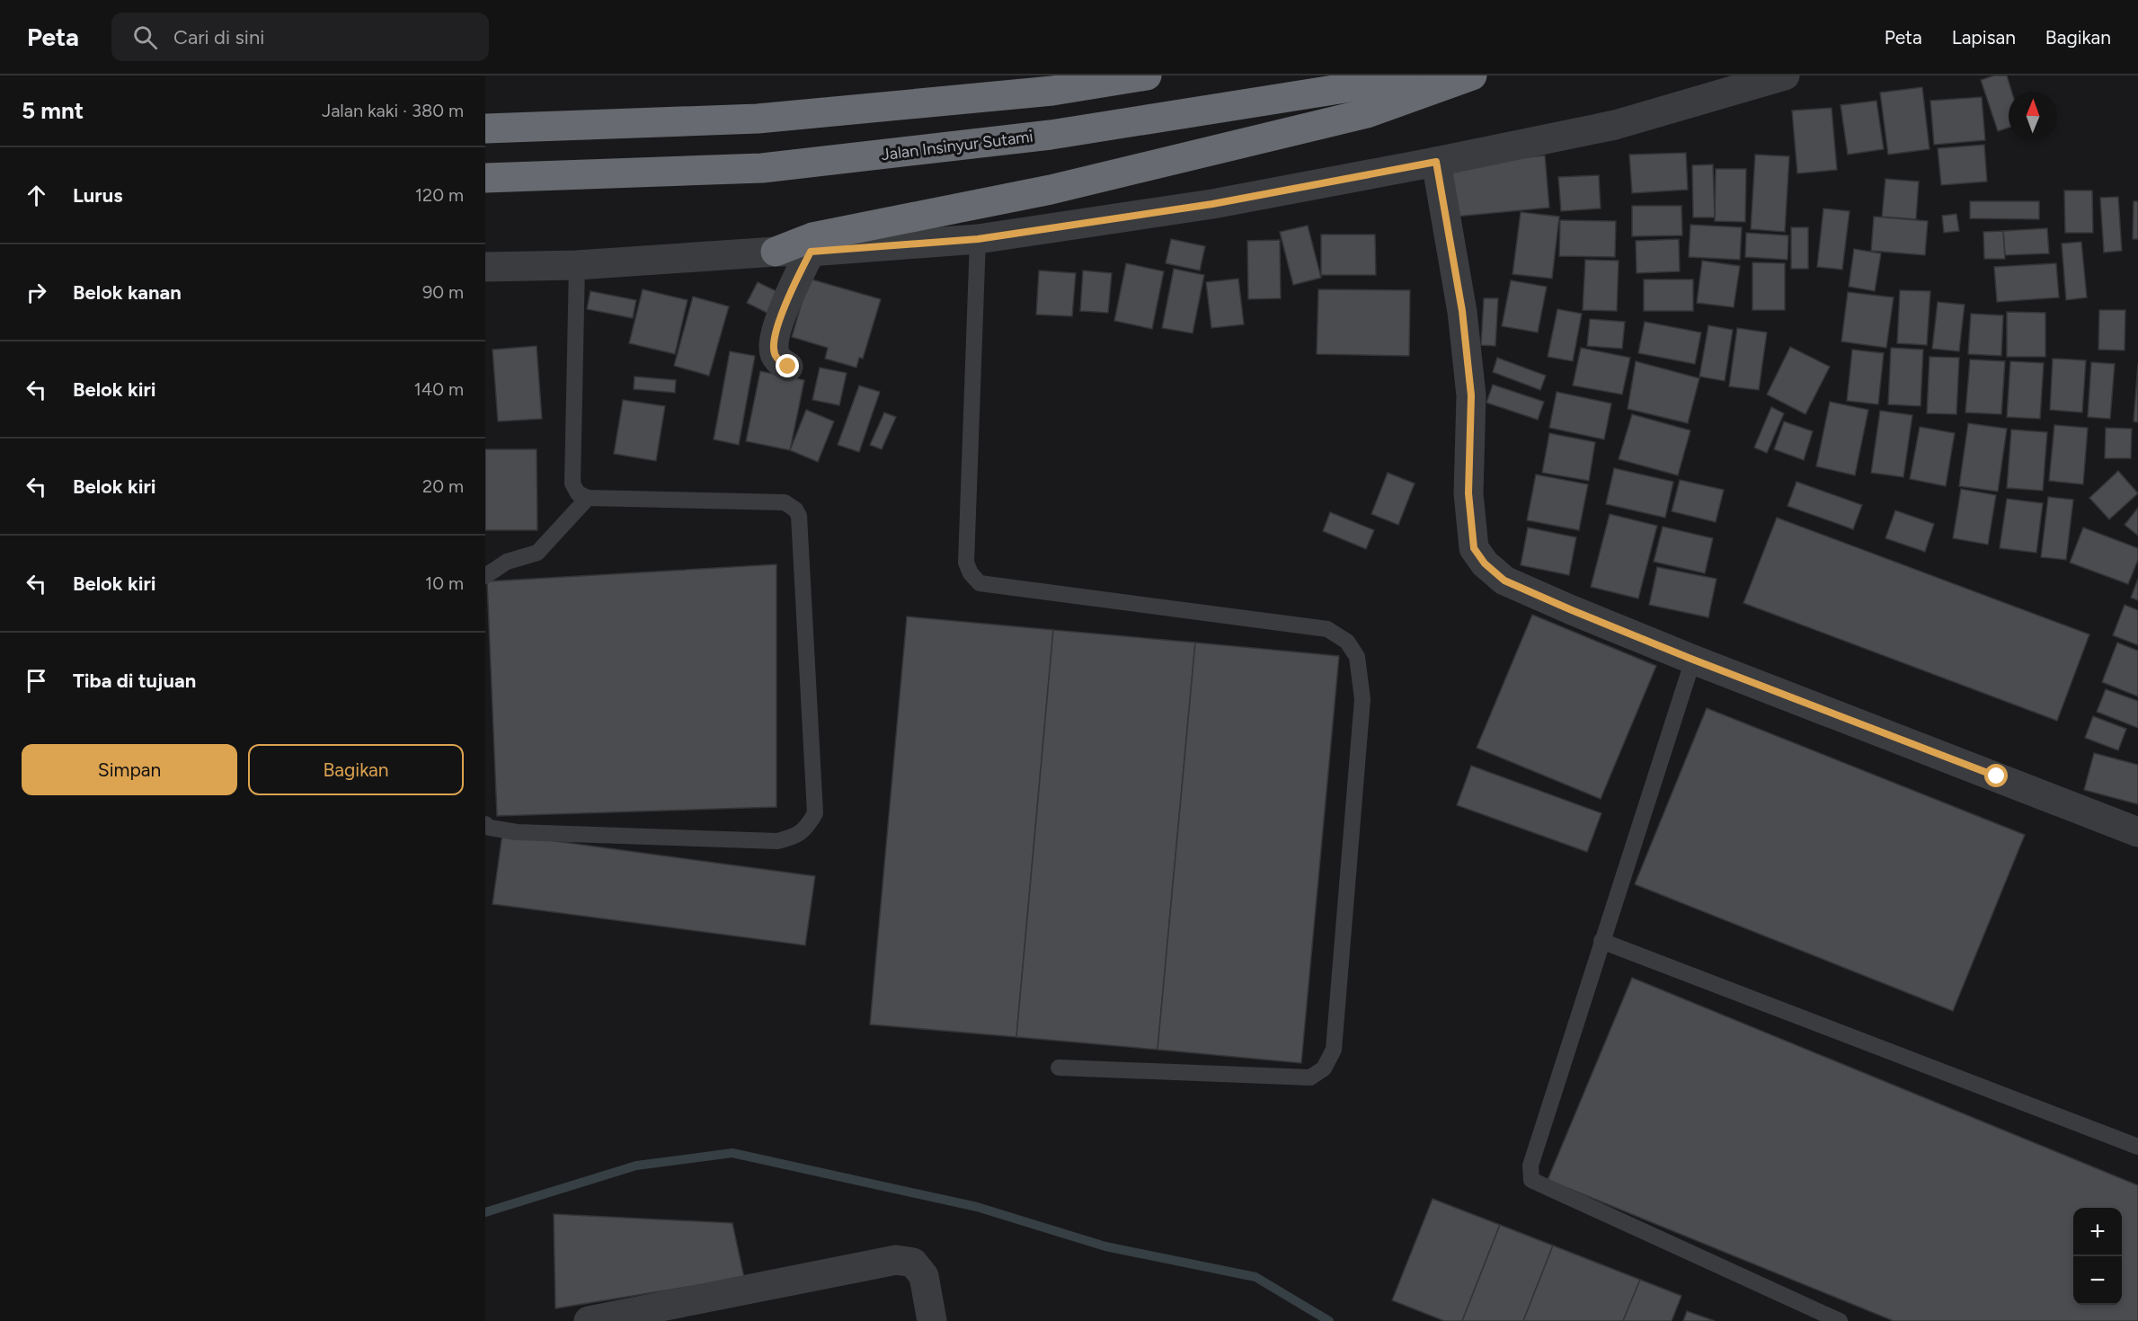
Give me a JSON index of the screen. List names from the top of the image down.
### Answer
{
  "streets": {
    "highway": ["Jalan Insinyur Sutami"]
  },
  "north": "top",
  "page": {
    "header": "Peta",
    "search": "Cari di sini",
    "nav": ["Peta", "Lapisan", "Bagikan"],
    "heading": ["5 mnt", "Jalan kaki · 380 m"],
    "list": [
      ["Lurus", "120 m"],
      ["Belok kanan", "90 m"],
      ["Belok kiri", "140 m"],
      ["Belok kiri", "20 m"],
      ["Belok kiri", "10 m"],
      "Tiba di tujuan"
    ],
    "buttons": ["Simpan", "Bagikan"],
    "map_buttons": ["+", "−"]
  }
}
